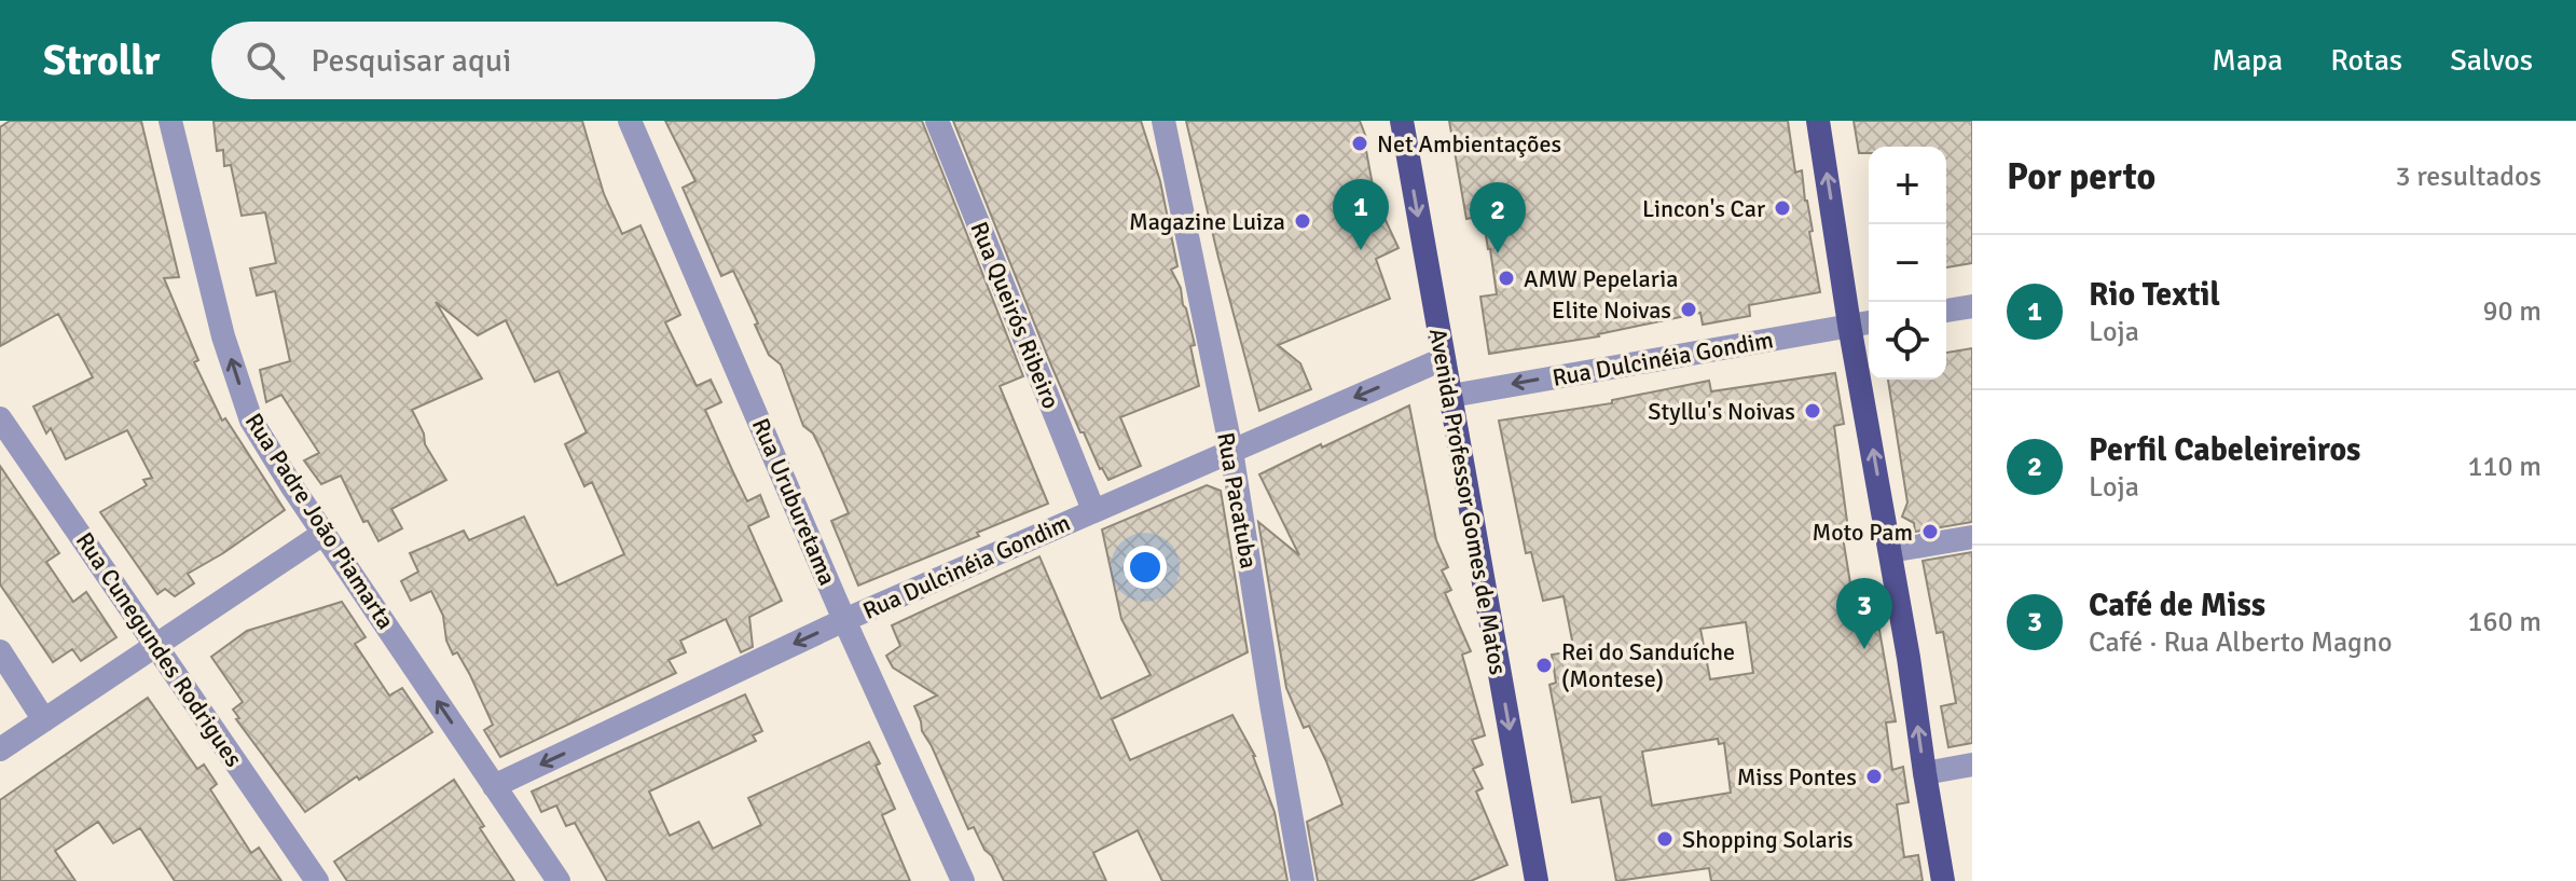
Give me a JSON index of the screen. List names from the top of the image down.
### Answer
{
  "streets": {
    "main road": ["Avenida Professor Gomes de Matos"],
    "street": [
      "Rua Queirós Ribeiro",
      "Rua Dulcinéia Gondim",
      "Rua Pacatuba",
      "Rua Uruburetama",
      "Rua Padre João Piamarta",
      "Rua Cunegundes Rodrigues"
    ]
  },
  "crossings": [
    ["Rua Queirós Ribeiro", "Rua Dulcinéia Gondim"],
    ["Rua Dulcinéia Gondim", "Rua Pacatuba"],
    ["Rua Dulcinéia Gondim", "Rua Uruburetama"],
    ["Rua Dulcinéia Gondim", "Avenida Professor Gomes de Matos"],
    ["Rua Dulcinéia Gondim", "Rua Padre João Piamarta"]
  ],
  "one_way": ["Rua Dulcinéia Gondim", "Avenida Professor Gomes de Matos", "Rua Padre João Piamarta"],
  "places": [
    "Net Ambientações",
    "Lincon's Car",
    "Magazine Luiza",
    "AMW Pepelaria",
    "Elite Noivas",
    "Styllu's Noivas",
    "Moto Pam",
    "Rei do Sanduíche (Montese)",
    "Miss Pontes",
    "Shopping Solaris"
  ],
  "page": {
    "header": "Strollr",
    "search": "Pesquisar aqui",
    "nav": ["Mapa", "Rotas", "Salvos"],
    "heading": ["Por perto", "3 resultados"],
    "map_buttons": ["+", "−"],
    "pins": ["1", "2", "3"],
    "list": [
      {
        "mark": "1",
        "name": "Rio Textil",
        "note": "Loja",
        "value": "90 m"
      },
      {
        "mark": "2",
        "name": "Perfil Cabeleireiros",
        "note": "Loja",
        "value": "110 m"
      },
      {
        "mark": "3",
        "name": "Café de Miss",
        "note": "Café · Rua Alberto Magno",
        "value": "160 m"
      }
    ]
  }
}
